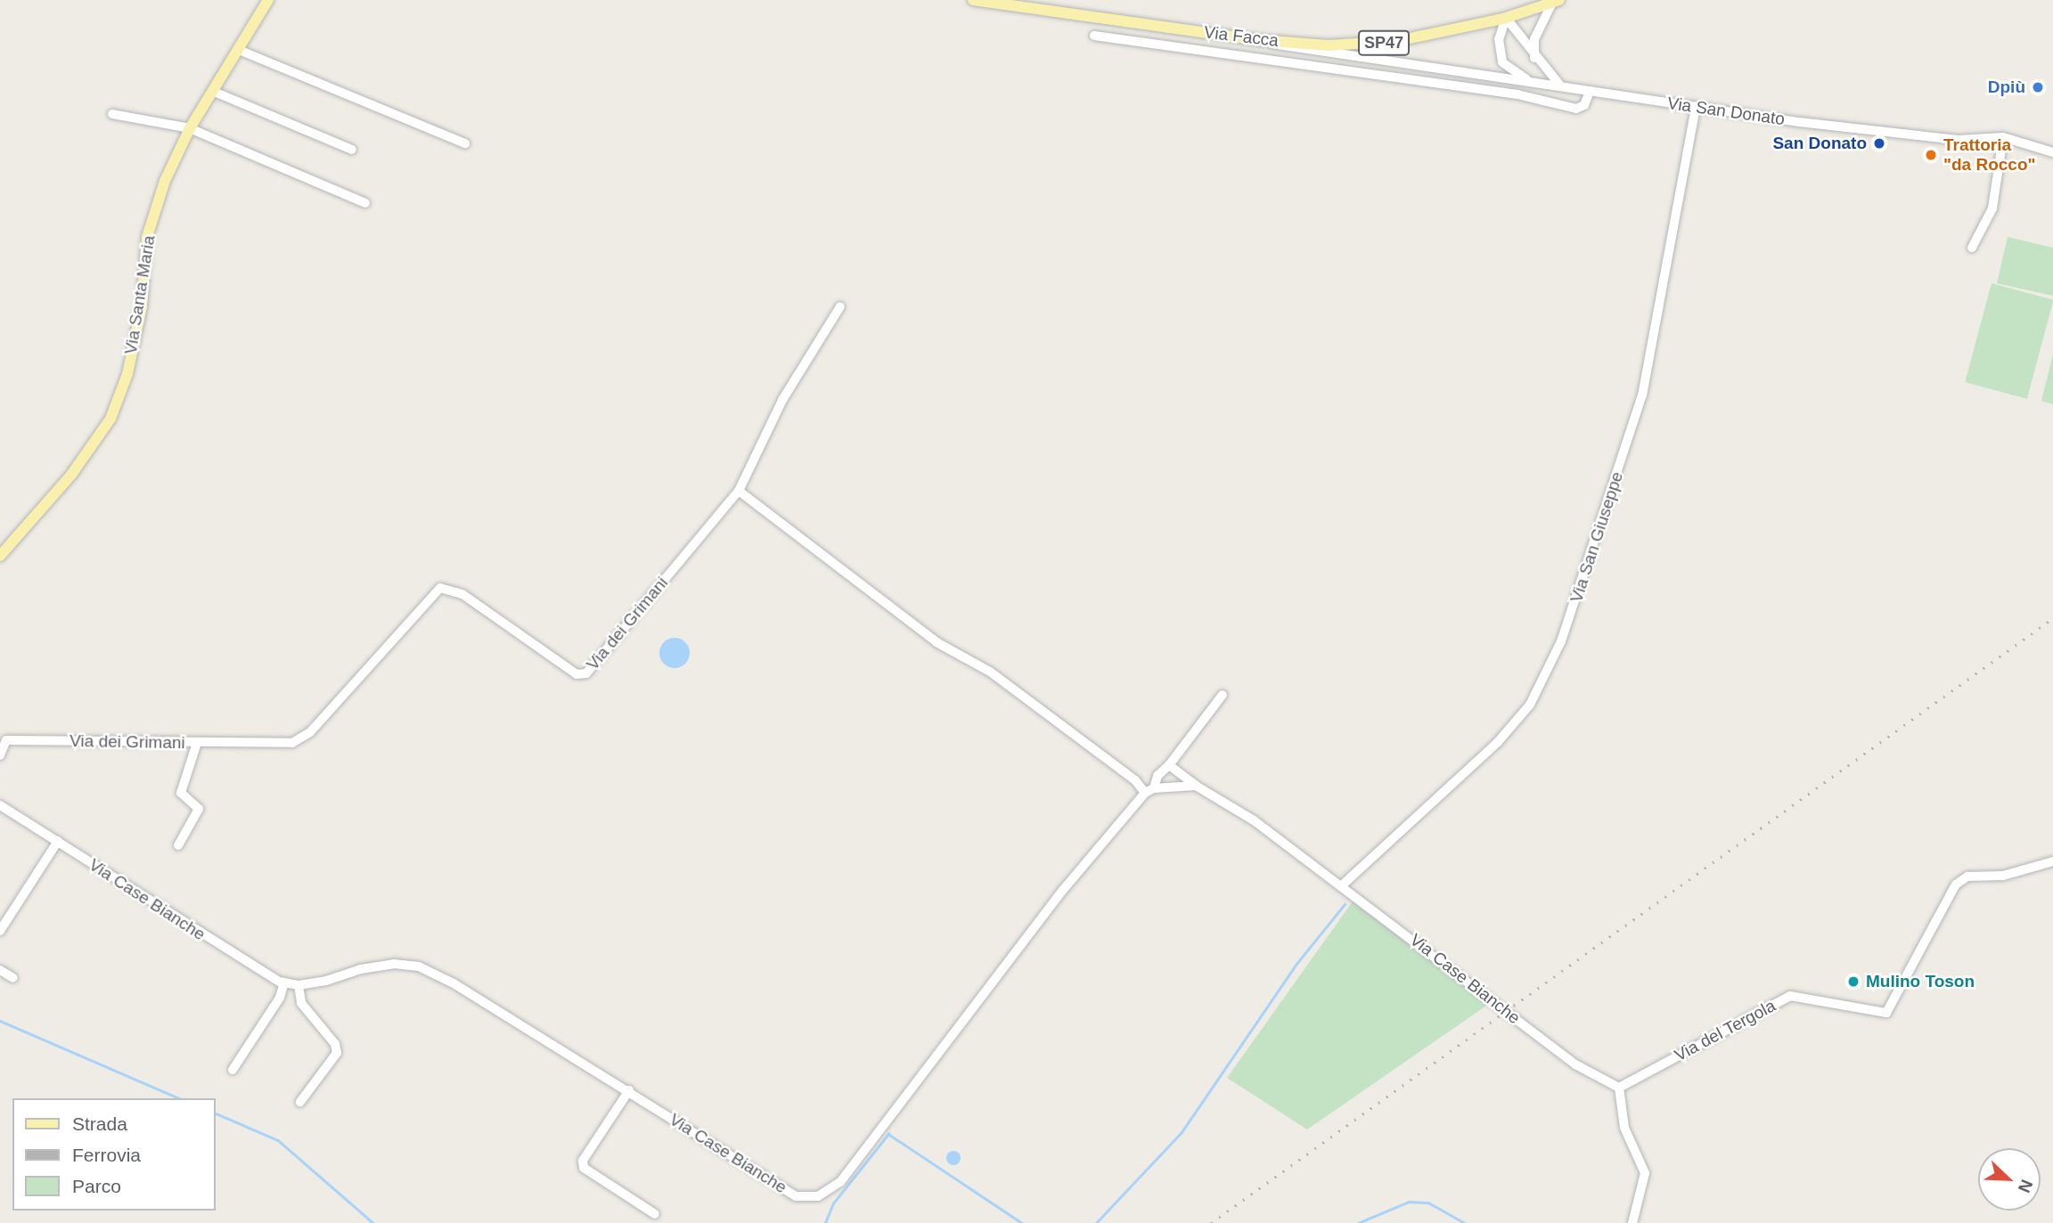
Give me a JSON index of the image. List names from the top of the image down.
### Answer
{
  "streets": {
    "main road": ["Via Facca", "SP47", "Via Santa Maria"],
    "street": [
      "Via San Donato",
      "Via San Giuseppe",
      "Via dei Grimani",
      "Via Case Bianche",
      "Via del Tergola"
    ]
  },
  "crossings": [
    ["Via Facca", "SP47"],
    ["Via Facca", "Via San Donato"],
    ["SP47", "Via San Donato"],
    ["Via San Donato", "Via San Giuseppe"],
    ["Via San Giuseppe", "Via Case Bianche"],
    ["Via Case Bianche", "Via del Tergola"]
  ],
  "places": [
    "Dpiù",
    "San Donato",
    "Trattoria \"da Rocco\"",
    "Mulino Toson"
  ],
  "legend": ["Strada", "Ferrovia", "Parco"],
  "north": "bottom right"
}
